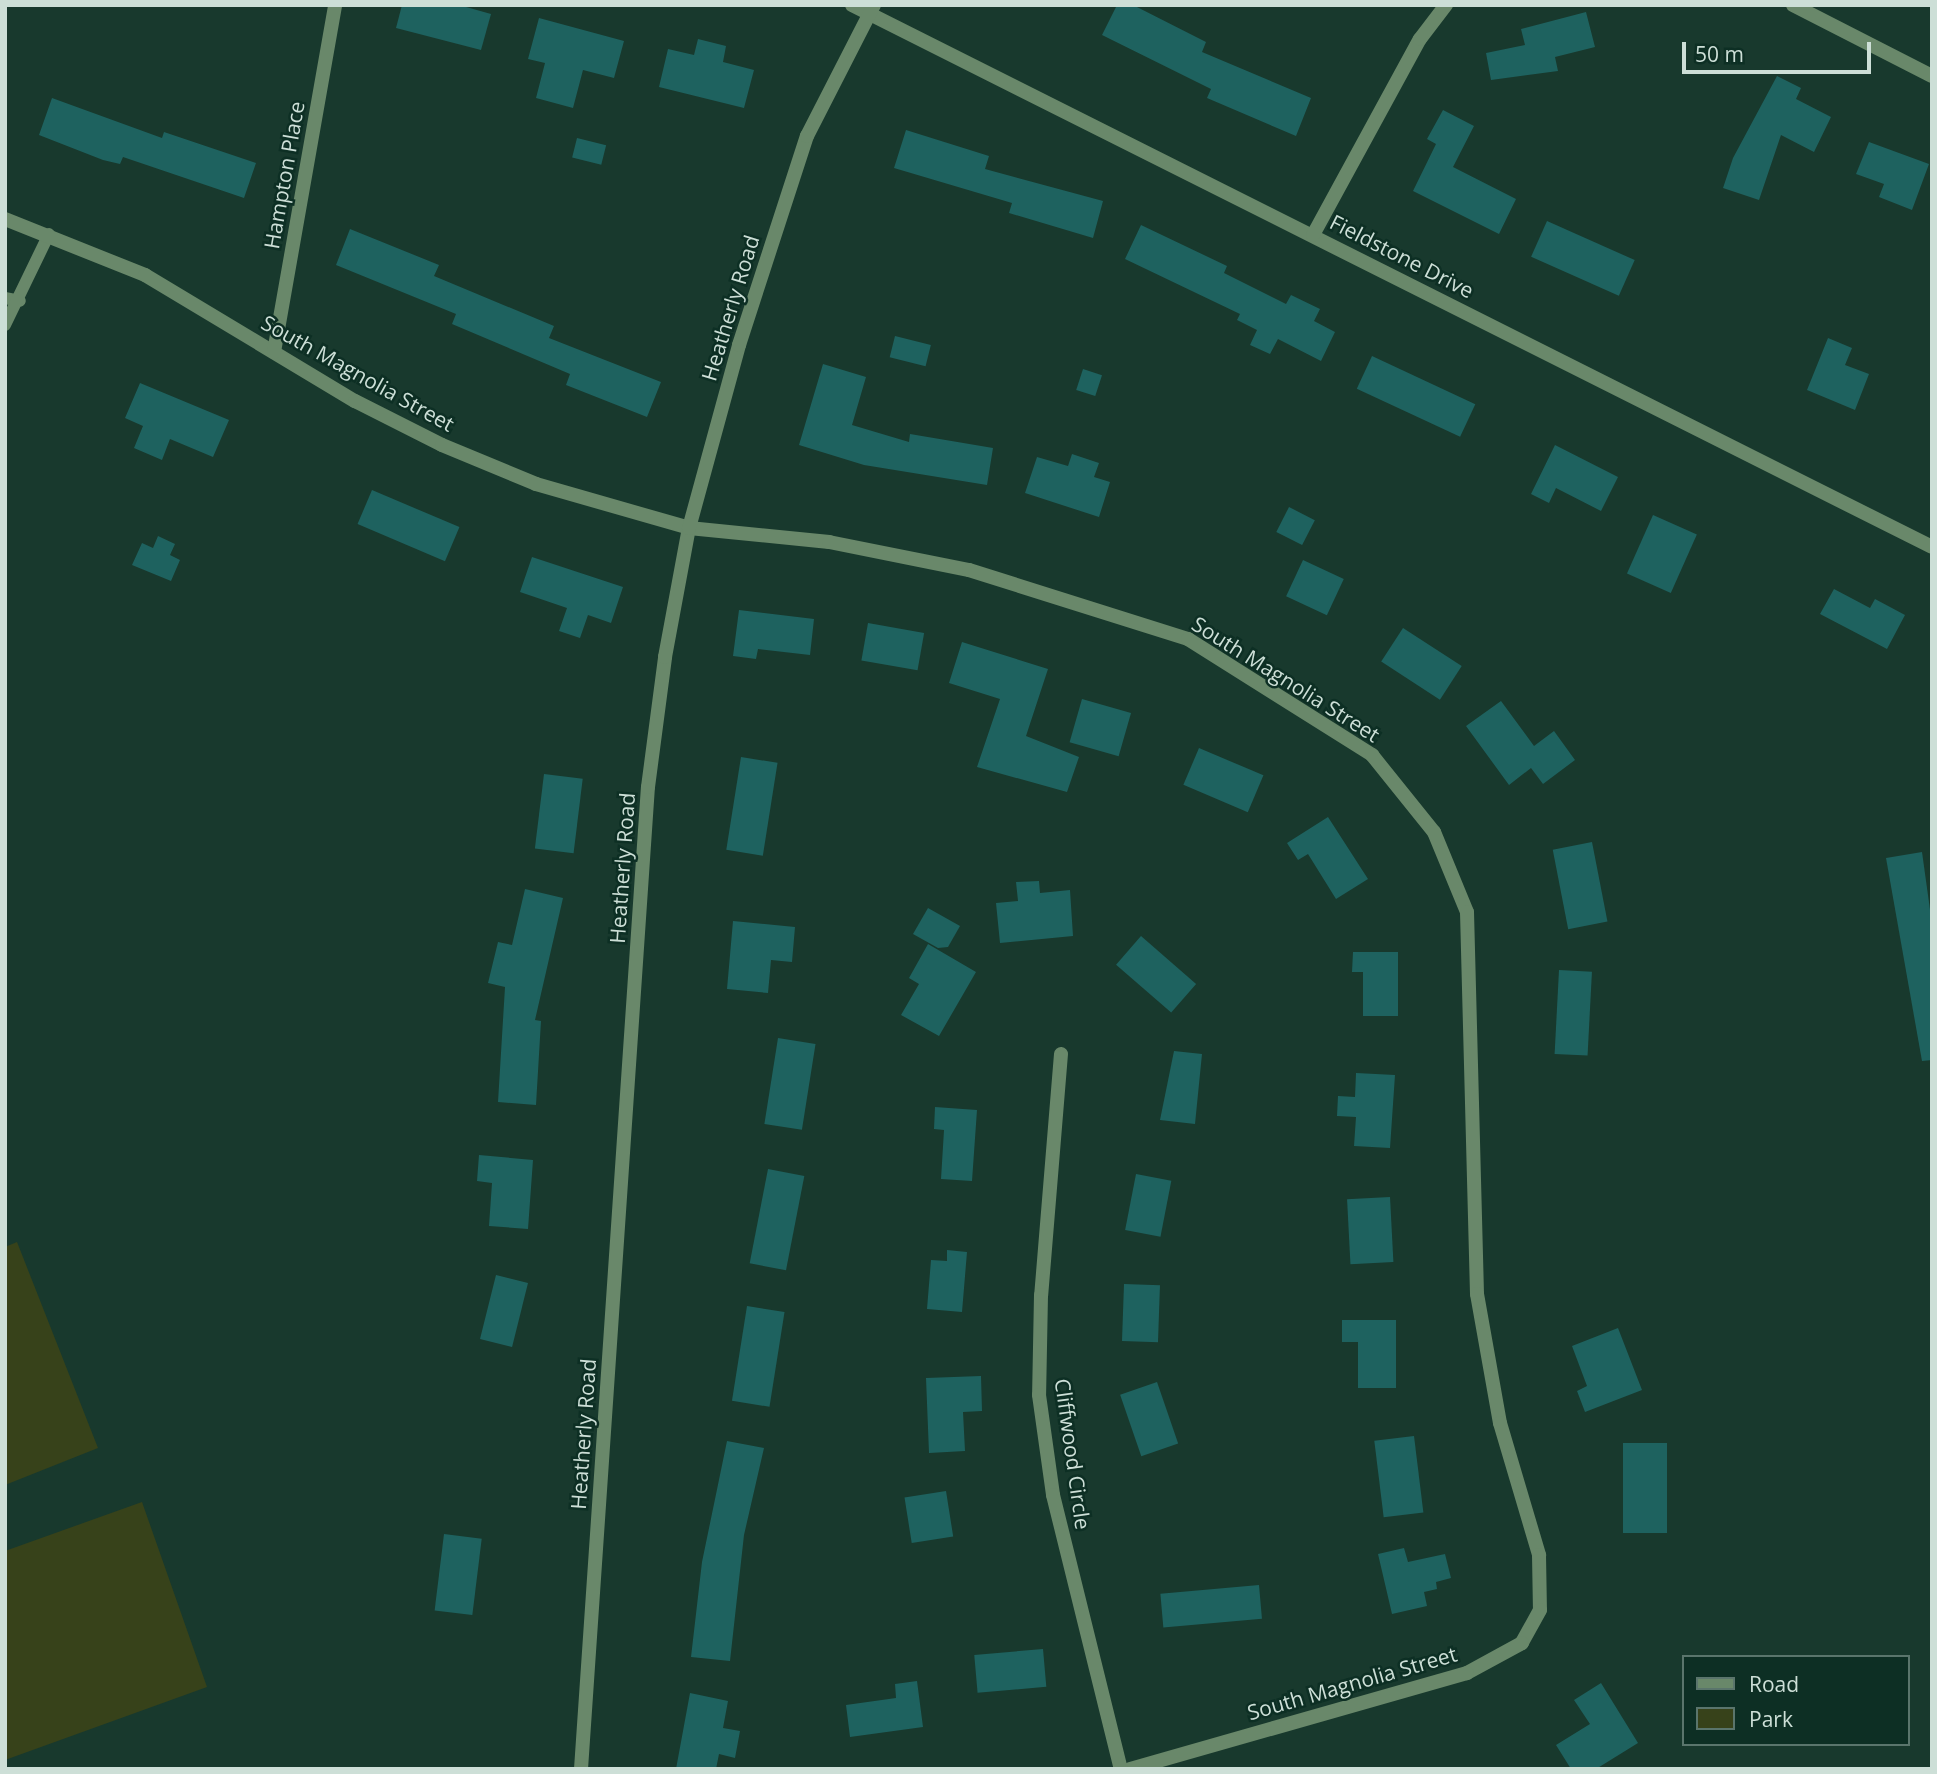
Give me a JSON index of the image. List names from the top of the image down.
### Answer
{
  "streets": {
    "street": [
      "Hampton Place",
      "Fieldstone Drive",
      "Heatherly Road",
      "South Magnolia Street",
      "Cliffwood Circle"
    ]
  },
  "crossings": [
    ["Hampton Place", "South Magnolia Street"],
    ["Fieldstone Drive", "Heatherly Road"],
    ["Heatherly Road", "South Magnolia Street"]
  ],
  "legend": ["Road", "Park"],
  "scale_bar": "50 m"
}
